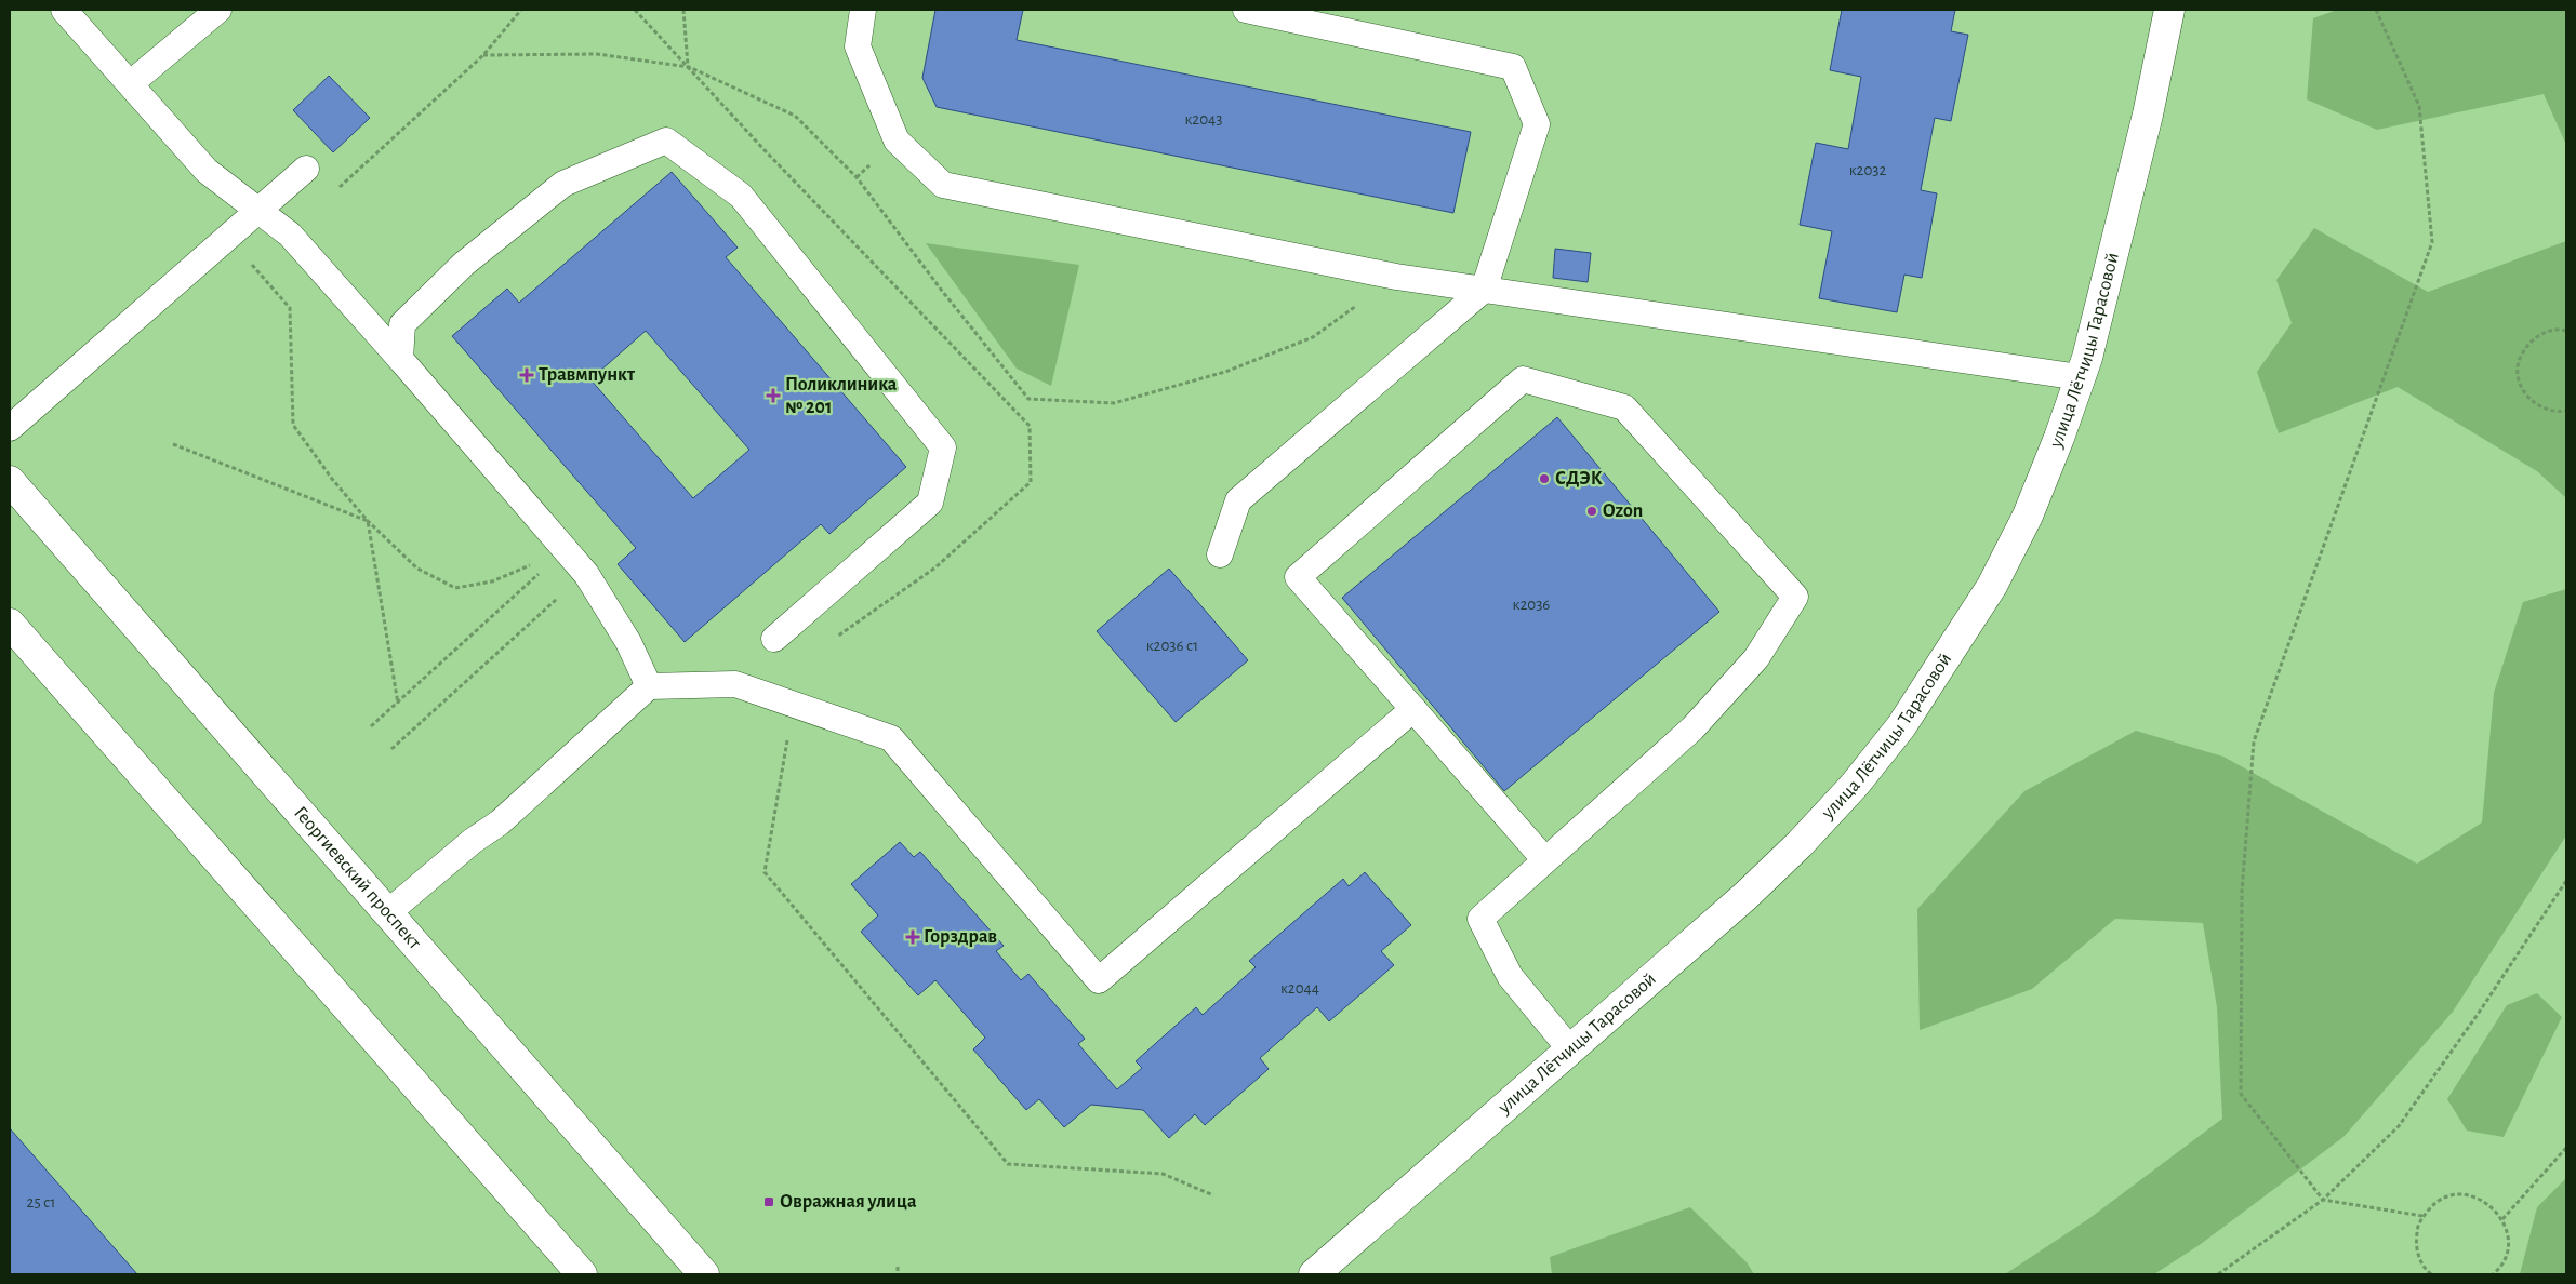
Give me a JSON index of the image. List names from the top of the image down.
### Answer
{
  "streets": {
    "main road": ["улица Лётчицы Тарасовой", "Георгиевский проспект"]
  },
  "places": {
    "health": ["Травмпункт", "Поликлиника № 201", "Горздрав"],
    "other": ["СДЭК", "Ozon"],
    "transit": ["Овражная улица"]
  },
  "house_numbers": [
    "к2043",
    "к2032",
    "к2036",
    "к2036 с1",
    "к2044",
    "25 с1"
  ]
}
